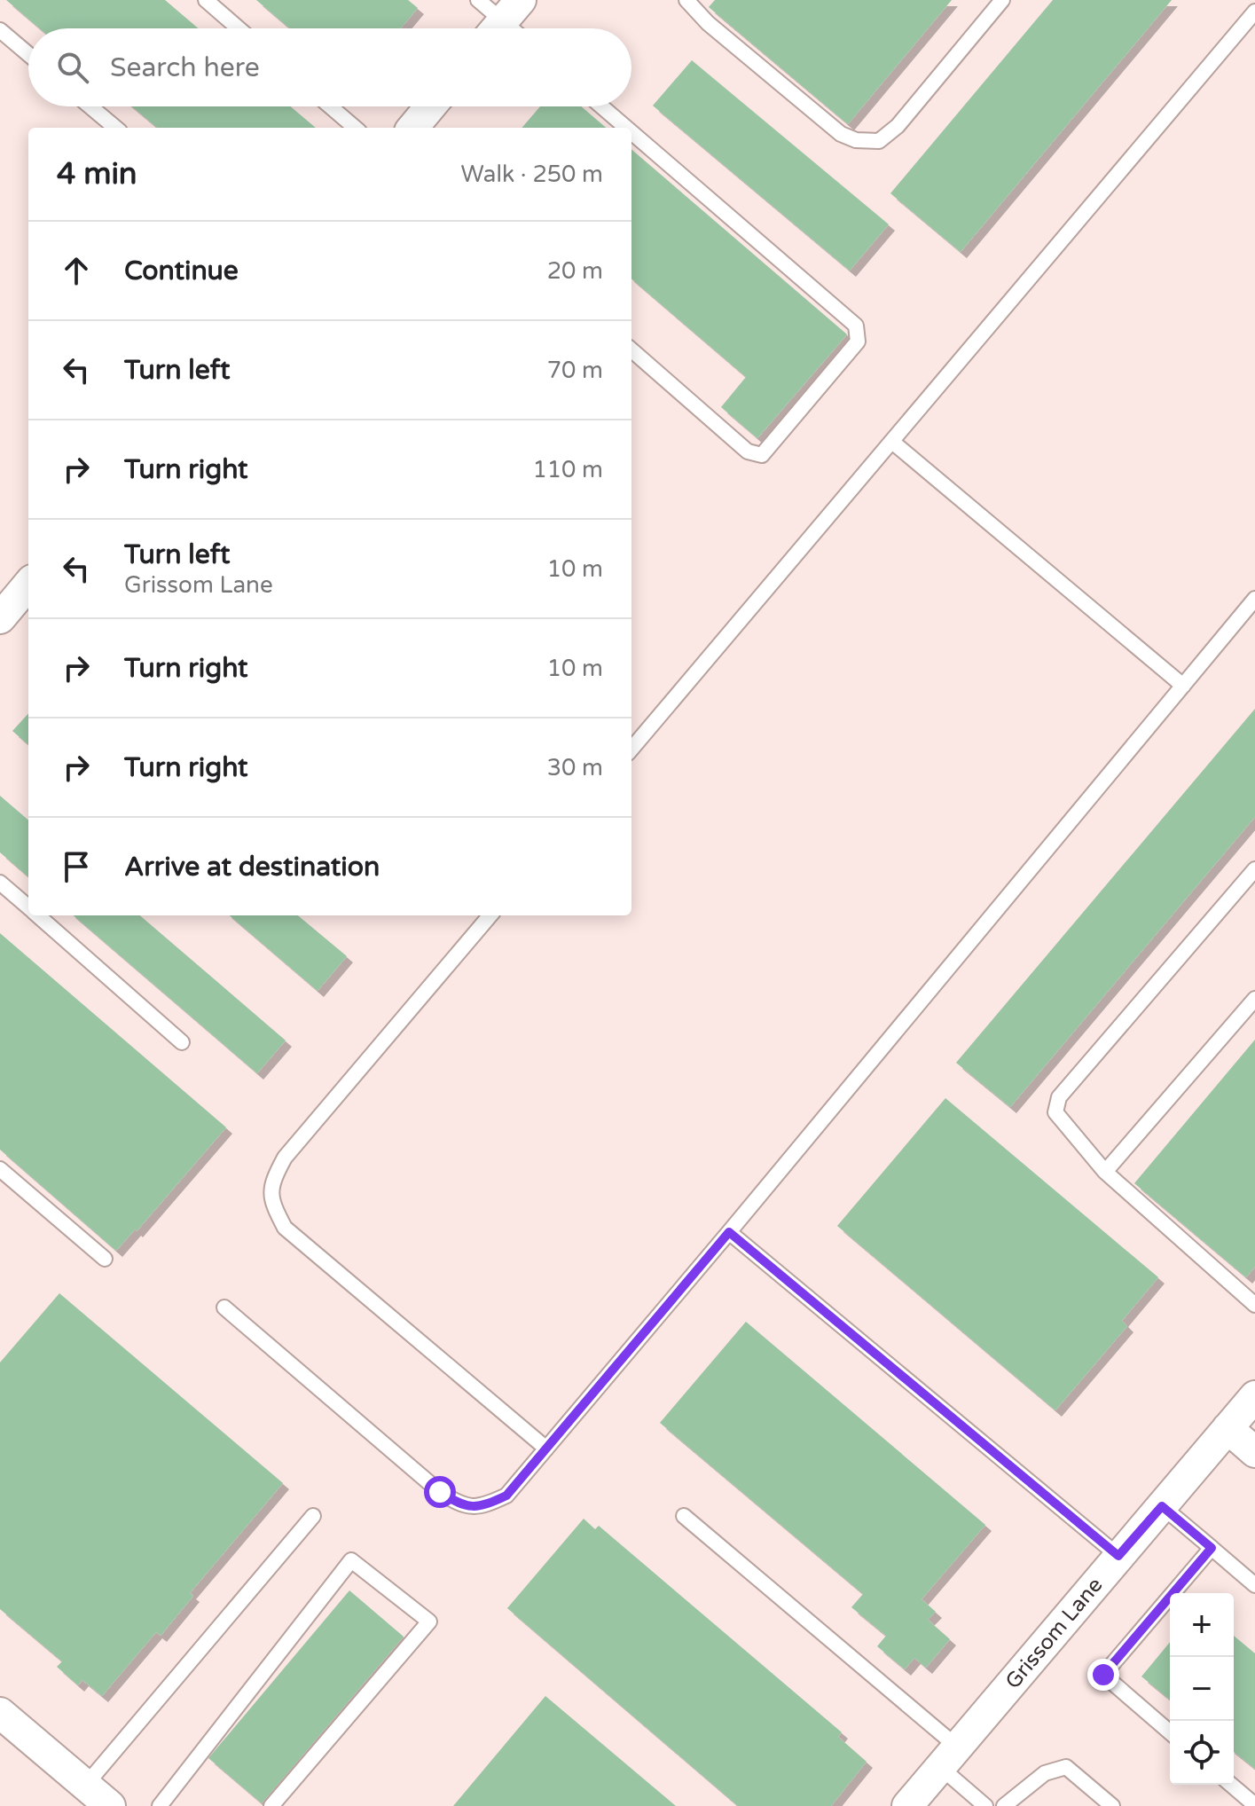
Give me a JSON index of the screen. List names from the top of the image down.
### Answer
{
  "streets": {
    "street": ["Grissom Lane"]
  },
  "page": {
    "search": "Search here",
    "heading": ["4 min", "Walk · 250 m"],
    "list": [
      ["Continue", "20 m"],
      ["Turn left", "70 m"],
      ["Turn right", "110 m"],
      ["Turn left", "Grissom Lane", "10 m"],
      ["Turn right", "10 m"],
      ["Turn right", "30 m"],
      "Arrive at destination"
    ],
    "map_buttons": ["+", "−"]
  }
}
